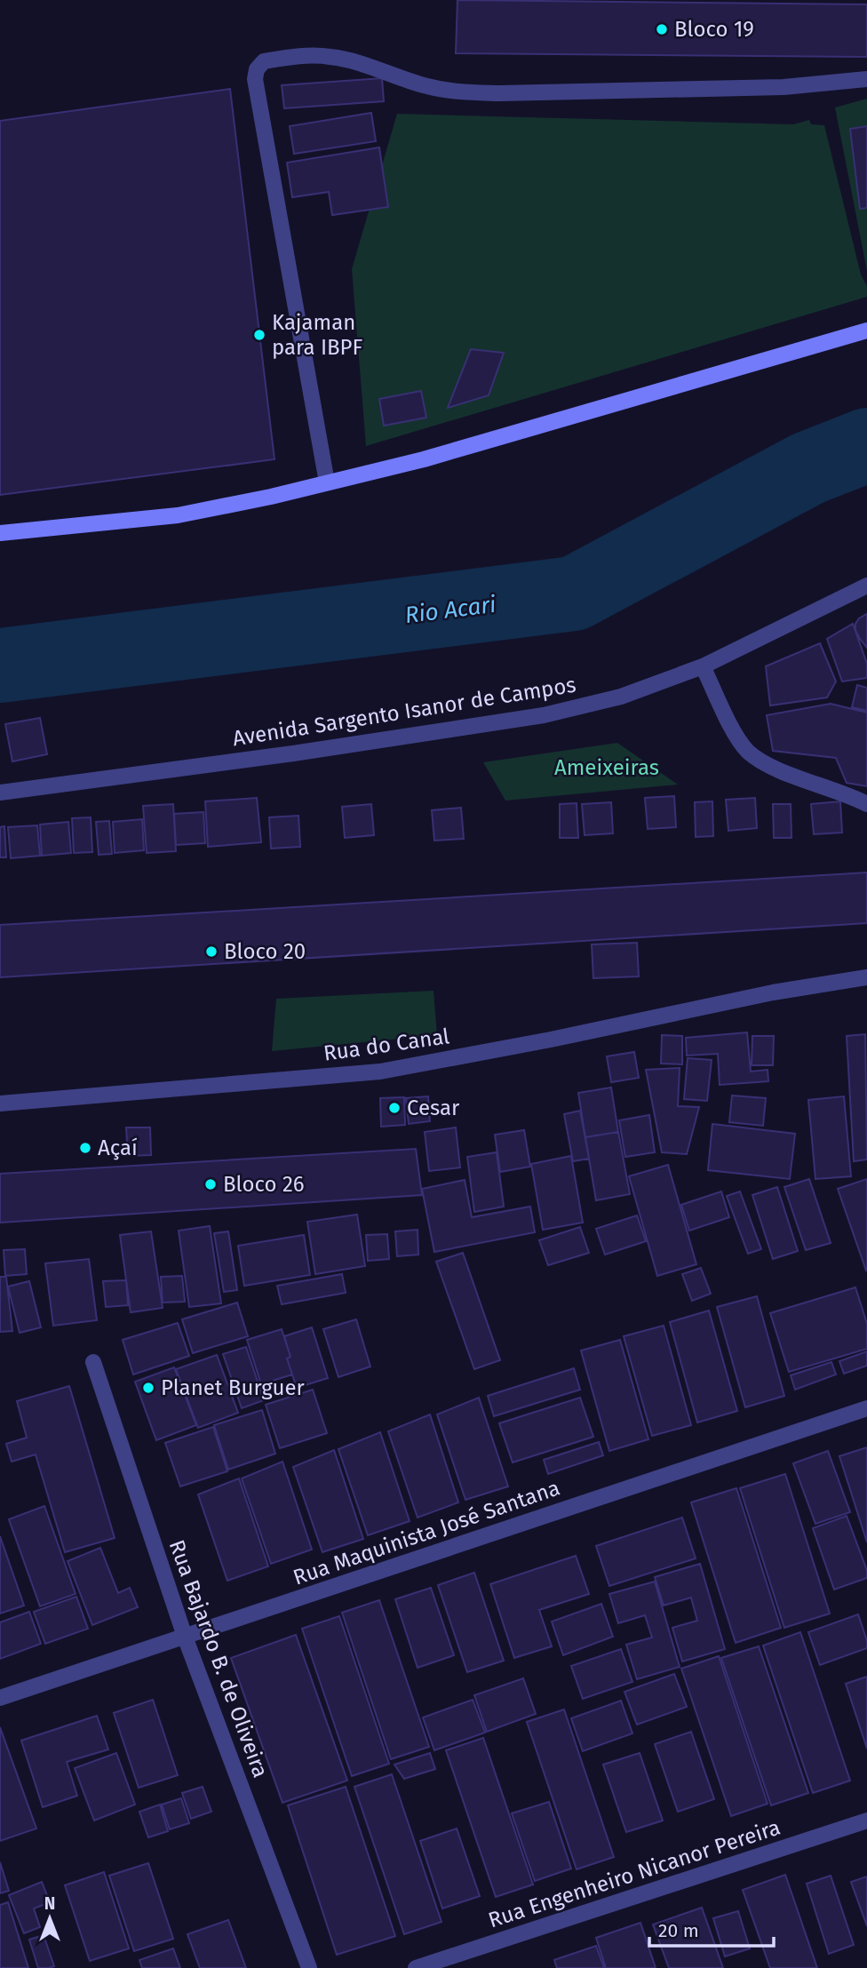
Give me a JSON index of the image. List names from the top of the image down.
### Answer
{
  "streets": {
    "street": [
      "Avenida Sargento Isanor de Campos",
      "Rua do Canal",
      "Rua Maquinista José Santana",
      "Rua Bajardo B. de Oliveira",
      "Rua Engenheiro Nicanor Pereira"
    ]
  },
  "crossings": [
    ["Rua Maquinista José Santana", "Rua Bajardo B. de Oliveira"]
  ],
  "water": ["Rio Acari"],
  "parks": ["Ameixeiras"],
  "places": [
    "Bloco 19",
    "Kajaman para IBPF",
    "Bloco 20",
    "Cesar",
    "Açaí",
    "Bloco 26",
    "Planet Burguer"
  ],
  "scale_bar": "20 m",
  "north": "top"
}
